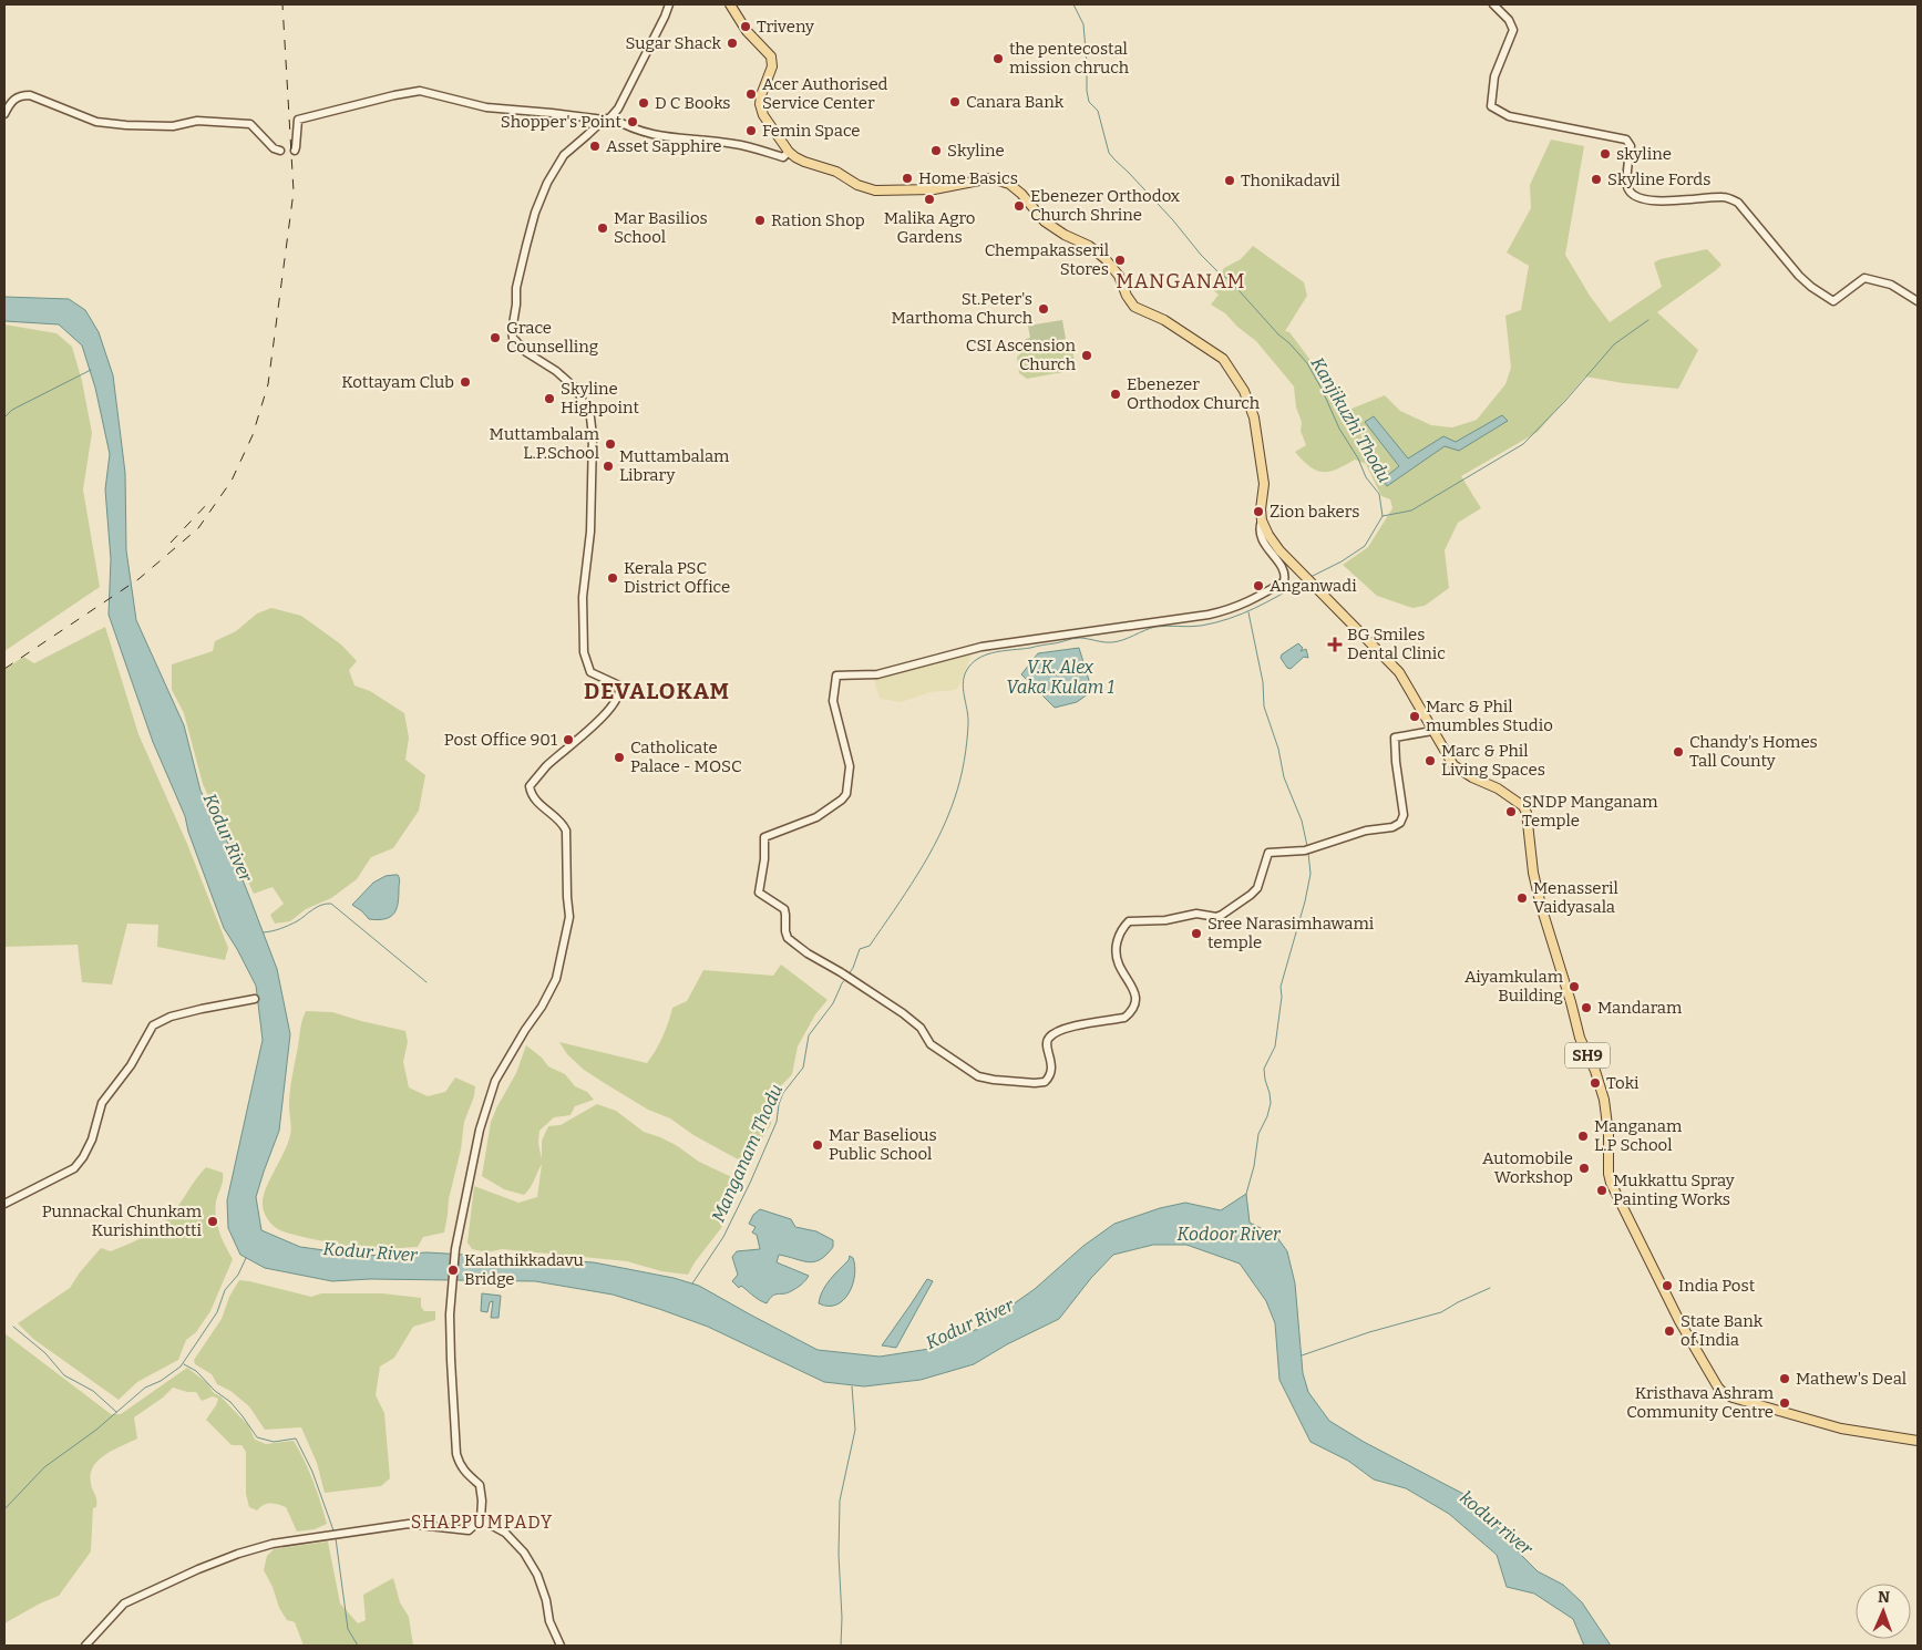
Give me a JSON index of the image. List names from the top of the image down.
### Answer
{
  "streets": {
    "main road": ["SH9"]
  },
  "districts": ["MANGANAM", "DEVALOKAM", "SHAPPUMPADY"],
  "water": [
    "Kanjikuzhi Thodu",
    "V.K. Alex Vaka Kulam 1",
    "Kodur River",
    "Manganam Thodu",
    "Kodoor River",
    "kodur river"
  ],
  "places": {
    "other": [
      "Triveny",
      "Sugar Shack",
      "the pentecostal mission chruch",
      "Acer Authorised Service Center",
      "Canara Bank",
      "D C Books",
      "Shopper's Point",
      "Femin Space",
      "Asset Sapphire",
      "Skyline",
      "skyline",
      "Home Basics",
      "Skyline Fords",
      "Thonikadavil",
      "Malika Agro Gardens",
      "Ebenezer Orthodox Church Shrine",
      "Ration Shop",
      "Mar Basilios School",
      "Chempakasseril Stores",
      "St.Peter's Marthoma Church",
      "Grace Counselling",
      "CSI Ascension Church",
      "Kottayam Club",
      "Ebenezer Orthodox Church",
      "Skyline Highpoint",
      "Muttambalam L.P.School",
      "Muttambalam Library",
      "Zion bakers",
      "Kerala PSC District Office",
      "Anganwadi",
      "Marc & Phil mumbles Studio",
      "Post Office 901",
      "Chandy's Homes Tall County",
      "Catholicate Palace - MOSC",
      "Marc & Phil Living Spaces",
      "SNDP Manganam Temple",
      "Menasseril Vaidyasala",
      "Sree Narasimhawami temple",
      "Aiyamkulam Building",
      "Mandaram",
      "Toki",
      "Manganam L.P School",
      "Mar Baselious Public School",
      "Automobile Workshop",
      "Mukkattu Spray Painting Works",
      "Punnackal Chunkam Kurishinthotti",
      "Kalathikkadavu Bridge",
      "India Post",
      "State Bank of India",
      "Mathew's Deal",
      "Kristhava Ashram Community Centre"
    ],
    "health": ["BG Smiles Dental Clinic"]
  },
  "north": "top"
}
